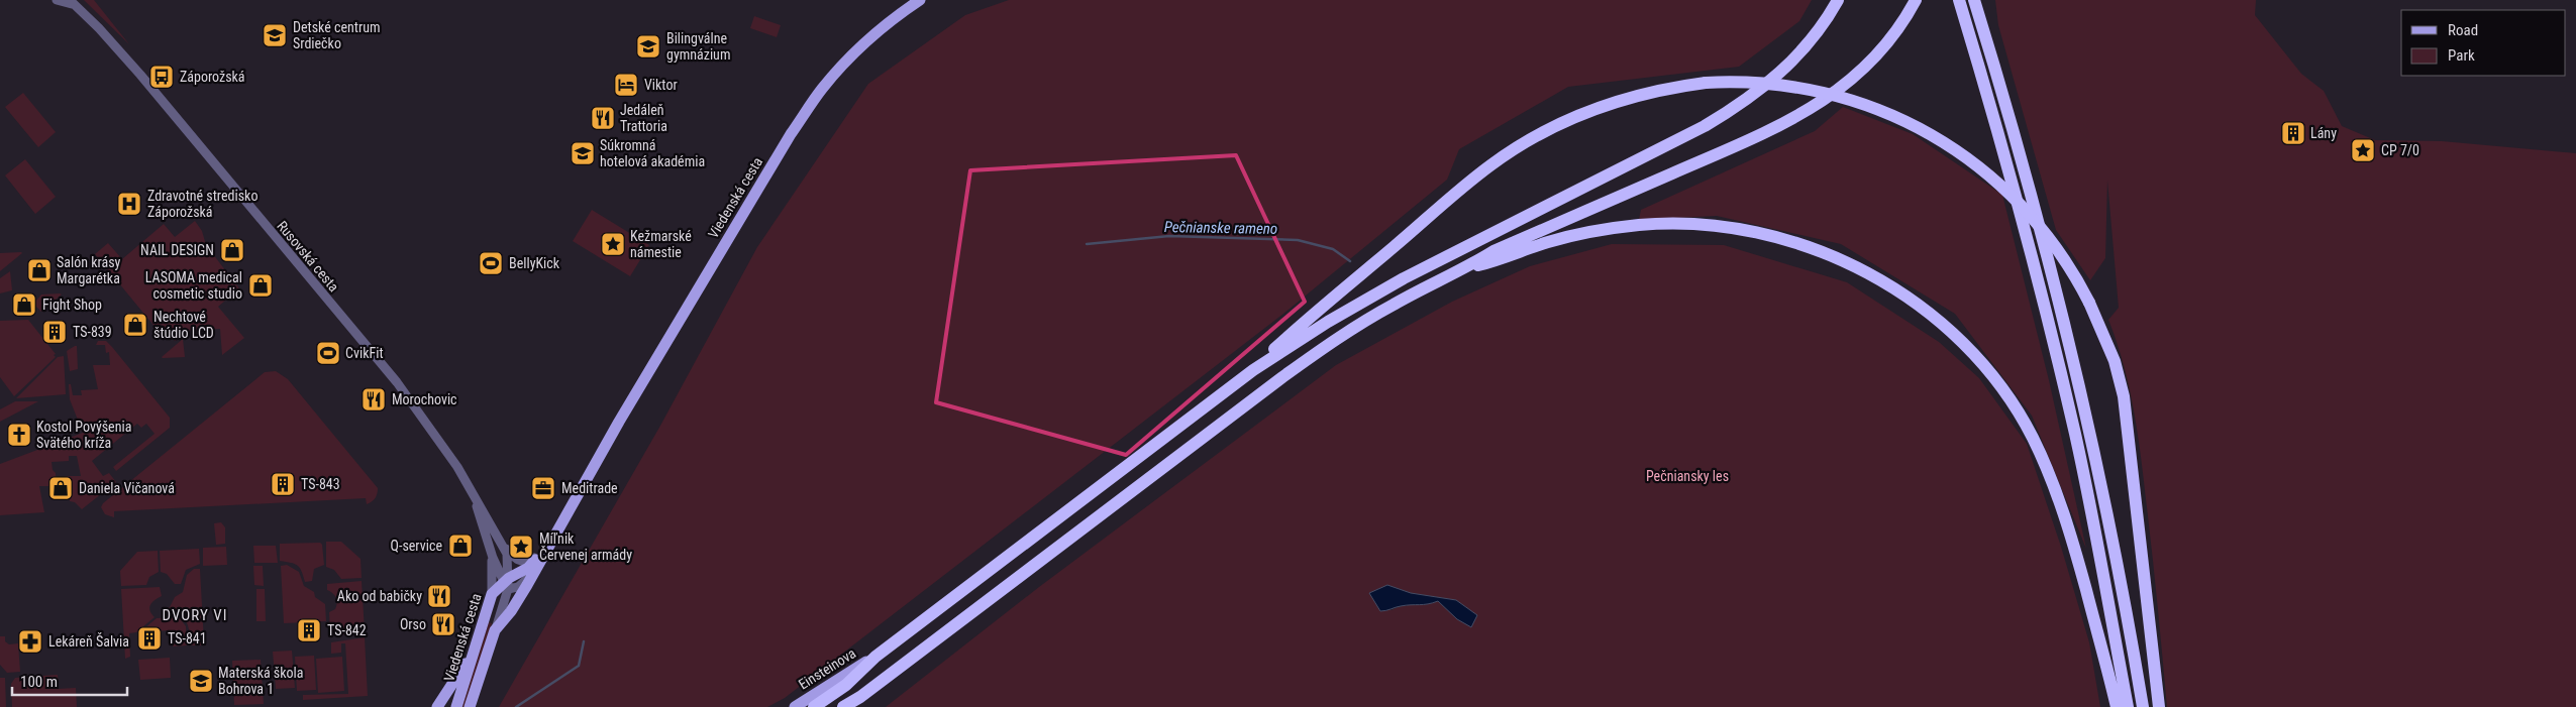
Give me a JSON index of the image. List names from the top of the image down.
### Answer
{
  "streets": {
    "main road": ["Viedenská cesta", "Einsteinova"],
    "street": ["Rusovská cesta"]
  },
  "crossings": [
    ["Viedenská cesta", "Rusovská cesta"]
  ],
  "districts": ["DVORY VI"],
  "water": ["Pečnianske rameno"],
  "parks": ["Pečniansky les"],
  "places": {
    "school or university": [
      "Detské centrum Srdiečko",
      "Bilingválne gymnázium",
      "Súkromná hotelová akadémia",
      "Materská škola Bohrova 1"
    ],
    "bus stop": ["Záporožská"],
    "hotel": ["Viktor"],
    "restaurant": [
      "Jedáleň Trattoria",
      "Morochovic",
      "Ako od babičky",
      "Orso"
    ],
    "building": [
      "Lány",
      "TS-839",
      "TS-843",
      "TS-842",
      "TS-841"
    ],
    "place": ["CP 7/0", "Kežmarské námestie", "Míľnik Červenej armády"],
    "hospital": ["Zdravotné stredisko Záporožská"],
    "shop": [
      "NAIL DESIGN",
      "Salón krásy Margarétka",
      "LASOMA medical cosmetic studio",
      "Fight Shop",
      "Nechtové štúdio LCD",
      "Daniela Vičanová",
      "Q-service"
    ],
    "sports": ["BellyKick", "CvikFit"],
    "church": ["Kostol Povýšenia Svätého kríža"],
    "office": ["Meditrade"],
    "pharmacy": ["Lekáreň Šalvia"]
  },
  "legend": ["Road", "Park"],
  "scale_bar": "100 m"
}
